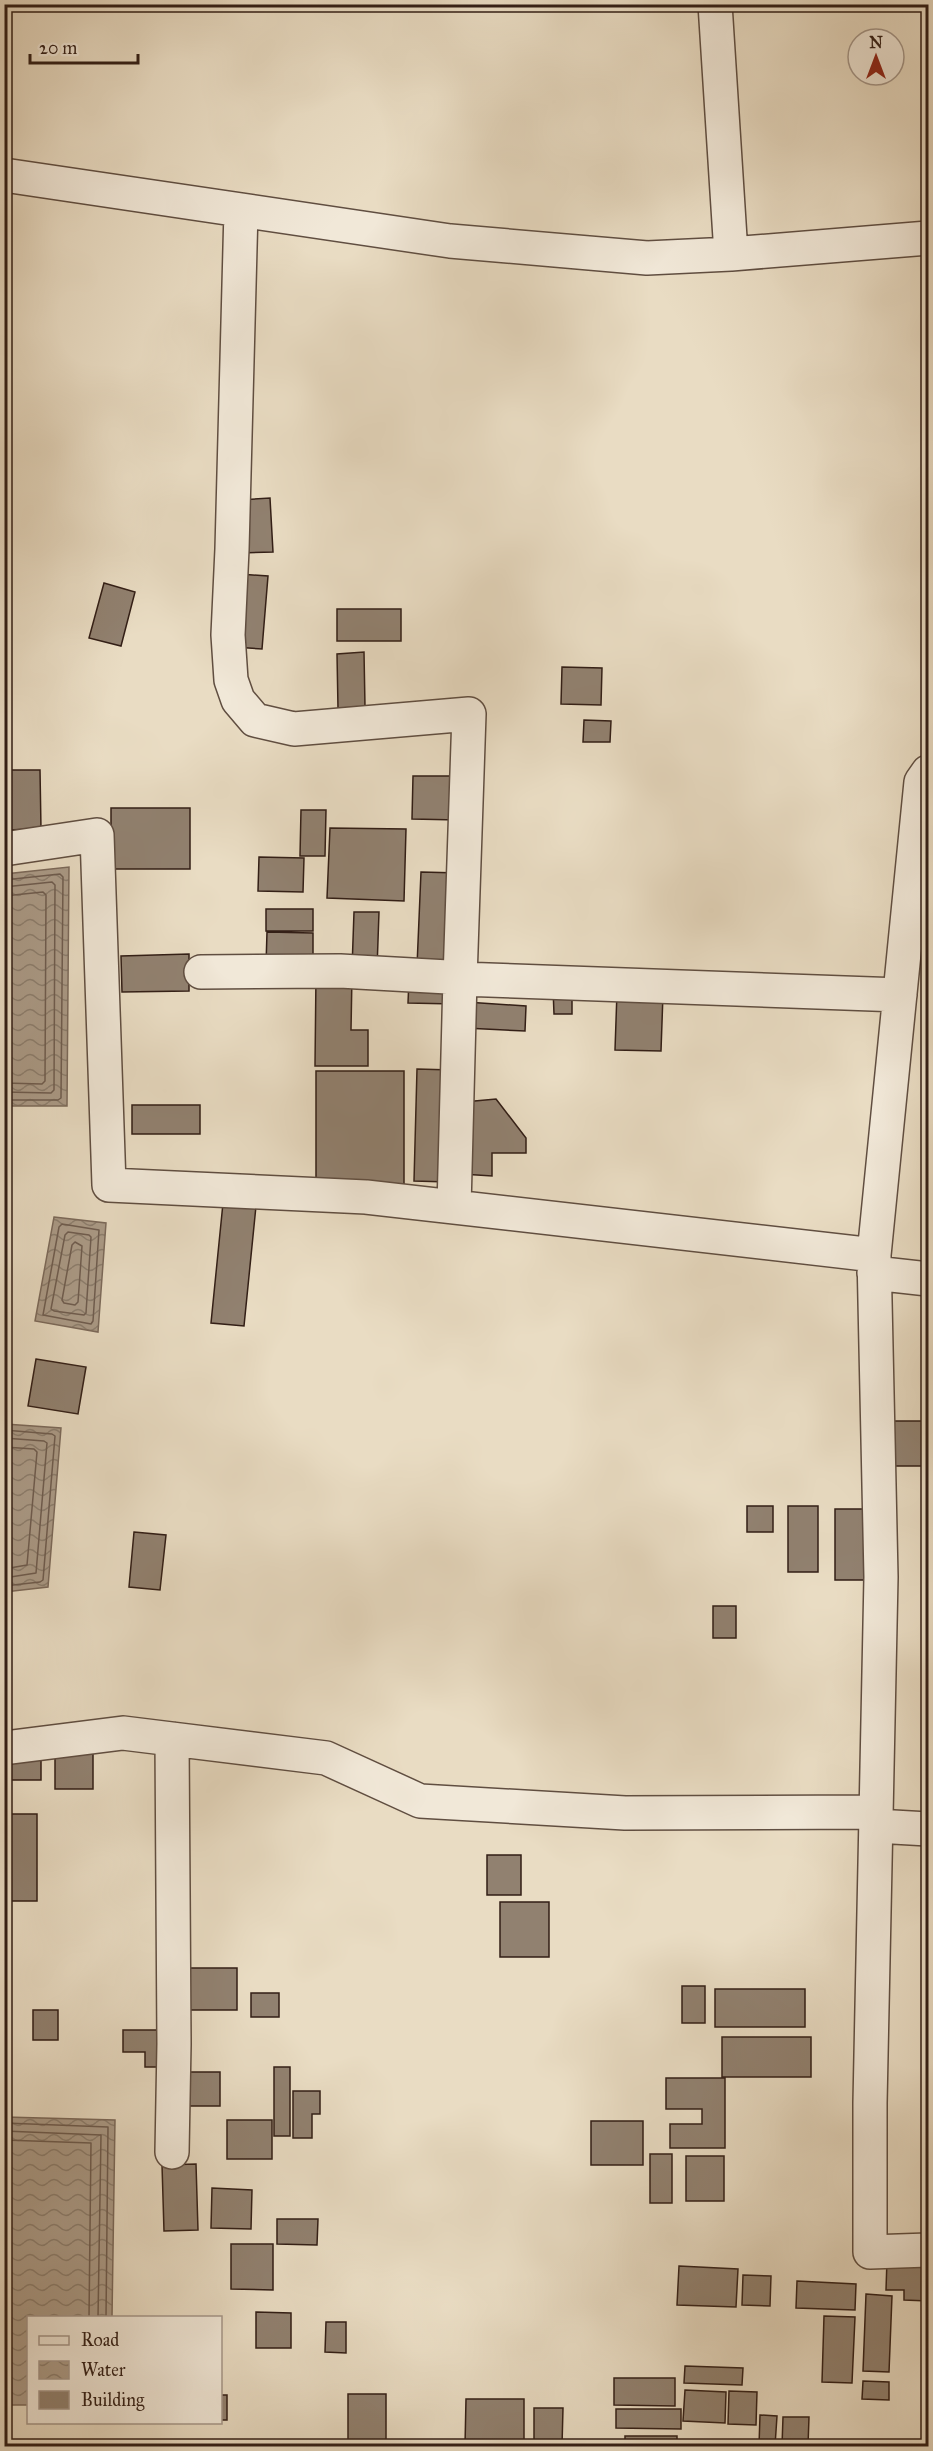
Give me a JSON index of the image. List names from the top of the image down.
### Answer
{
  "legend": ["Road", "Water", "Building"],
  "scale_bar": "20 m",
  "north": "top"
}
